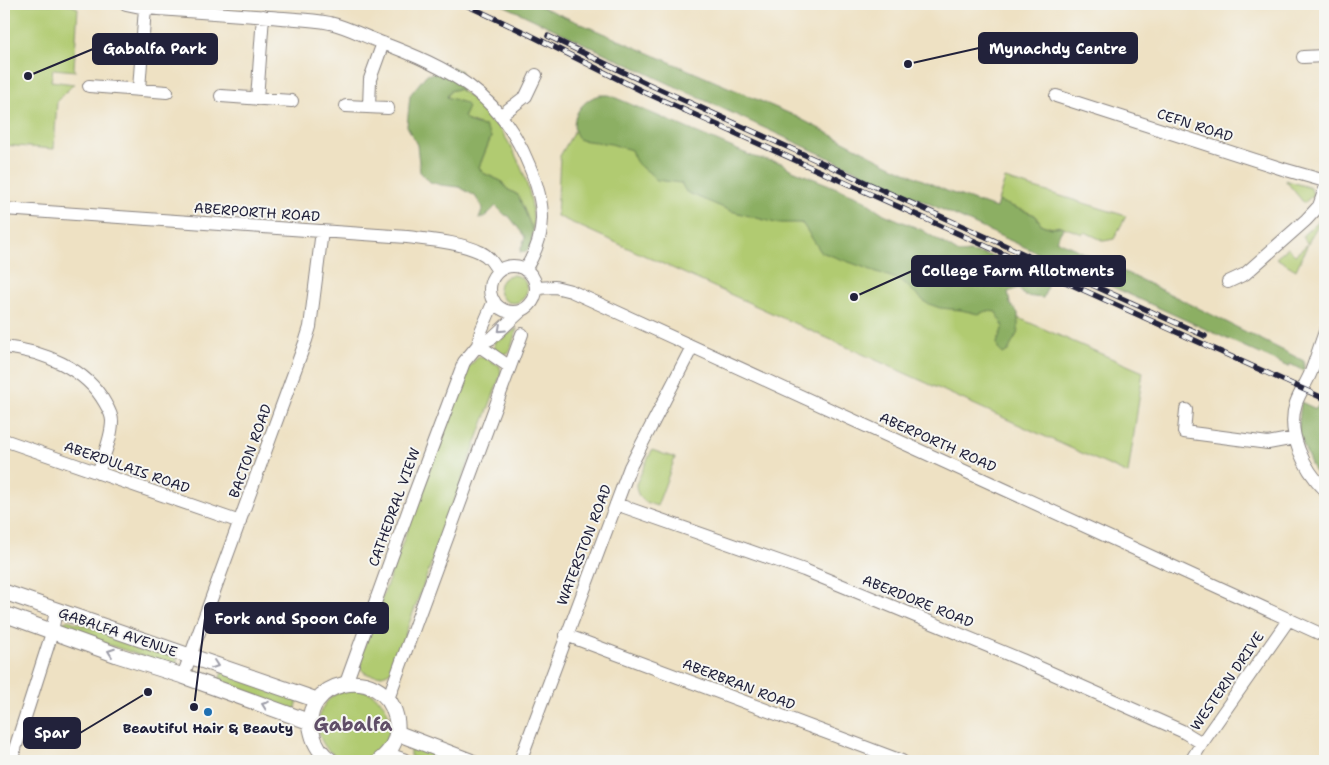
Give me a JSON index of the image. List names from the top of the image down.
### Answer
{
  "streets": {
    "street": [
      "CEFN ROAD",
      "ABERPORTH ROAD",
      "BACTON ROAD",
      "ABERDULAIS ROAD",
      "CATHEDRAL VIEW",
      "WATERSTON ROAD",
      "ABERDORE ROAD",
      "GABALFA AVENUE",
      "WESTERN DRIVE",
      "ABERBRAN ROAD"
    ]
  },
  "crossings": [
    ["ABERPORTH ROAD", "BACTON ROAD"],
    ["ABERPORTH ROAD", "CATHEDRAL VIEW"],
    ["ABERPORTH ROAD", "WATERSTON ROAD"],
    ["ABERPORTH ROAD", "WESTERN DRIVE"],
    ["BACTON ROAD", "ABERDULAIS ROAD"],
    ["BACTON ROAD", "GABALFA AVENUE"],
    ["WATERSTON ROAD", "ABERDORE ROAD"],
    ["WATERSTON ROAD", "ABERBRAN ROAD"],
    ["ABERDORE ROAD", "WESTERN DRIVE"]
  ],
  "districts": ["Gabalfa"],
  "places": [
    "Mynachdy Centre",
    "Gabalfa Park",
    "College Farm Allotments",
    "Spar",
    "Fork and Spoon Cafe",
    "Beautiful Hair & Beauty"
  ]
}
